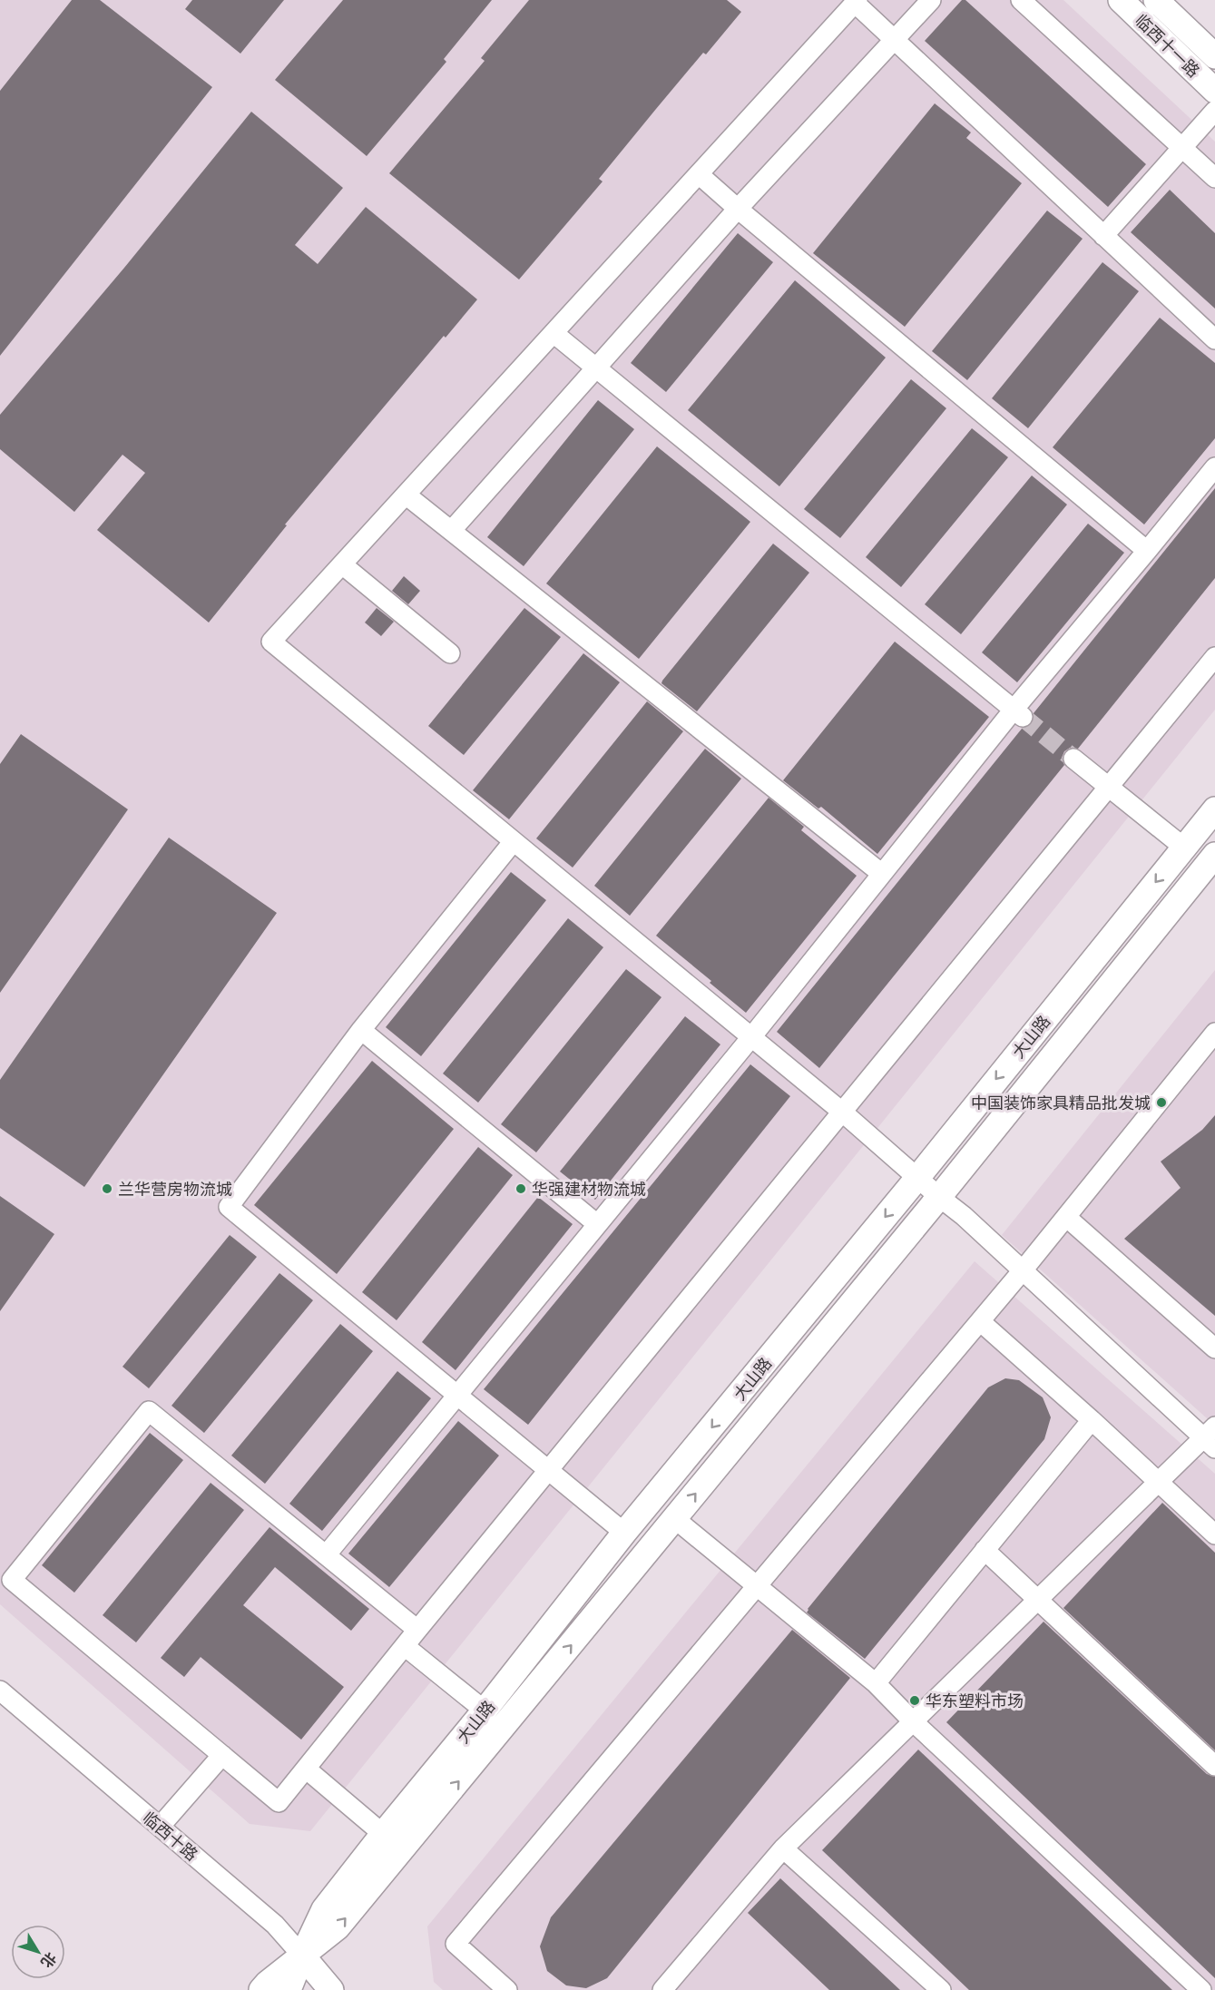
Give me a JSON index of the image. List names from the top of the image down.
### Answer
{
  "streets": {
    "main road": ["临西十一路", "大山路", "临西十路"]
  },
  "crossings": [
    ["大山路", "临西十路"]
  ],
  "places": [
    "中国装饰家具精品批发城",
    "兰华营房物流城",
    "华强建材物流城",
    "华东塑料市场"
  ],
  "north": "bottom right"
}
